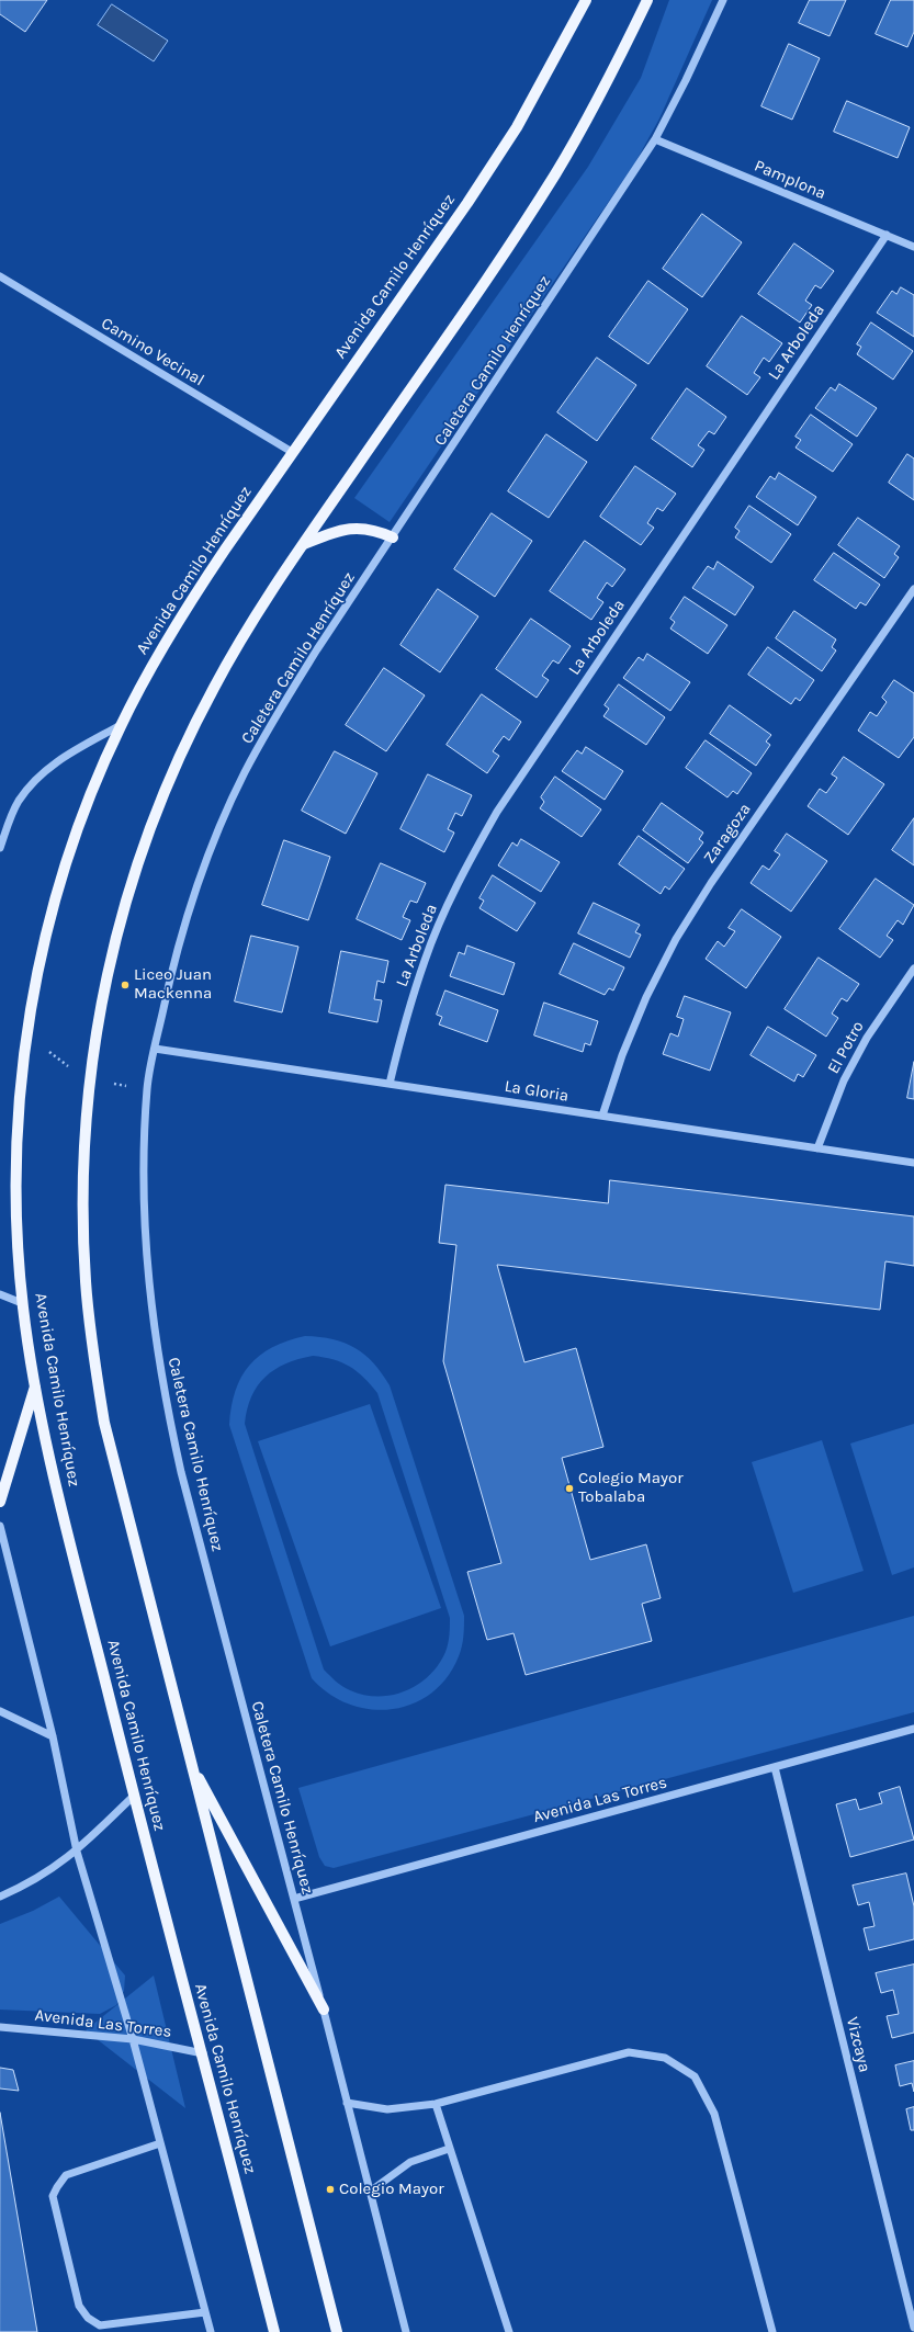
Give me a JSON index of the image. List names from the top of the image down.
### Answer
{
  "streets": {
    "main road": ["Avenida Camilo Henríquez"],
    "street": [
      "Pamplona",
      "La Arboleda",
      "Camino Vecinal",
      "Caletera Camilo Henríquez",
      "Zaragoza",
      "El Potro",
      "La Gloria",
      "Avenida Las Torres",
      "Vizcaya"
    ]
  },
  "crossings": [
    ["Pamplona", "La Arboleda"],
    ["Pamplona", "Caletera Camilo Henríquez"],
    ["Avenida Camilo Henríquez", "Camino Vecinal"],
    ["Avenida Camilo Henríquez", "Avenida Las Torres"],
    ["La Arboleda", "La Gloria"],
    ["Caletera Camilo Henríquez", "La Gloria"],
    ["Caletera Camilo Henríquez", "Avenida Las Torres"],
    ["Zaragoza", "La Gloria"],
    ["El Potro", "La Gloria"],
    ["Avenida Las Torres", "Vizcaya"]
  ],
  "places": ["Liceo Juan Mackenna", "Colegio Mayor Tobalaba", "Colegio Mayor"]
}
